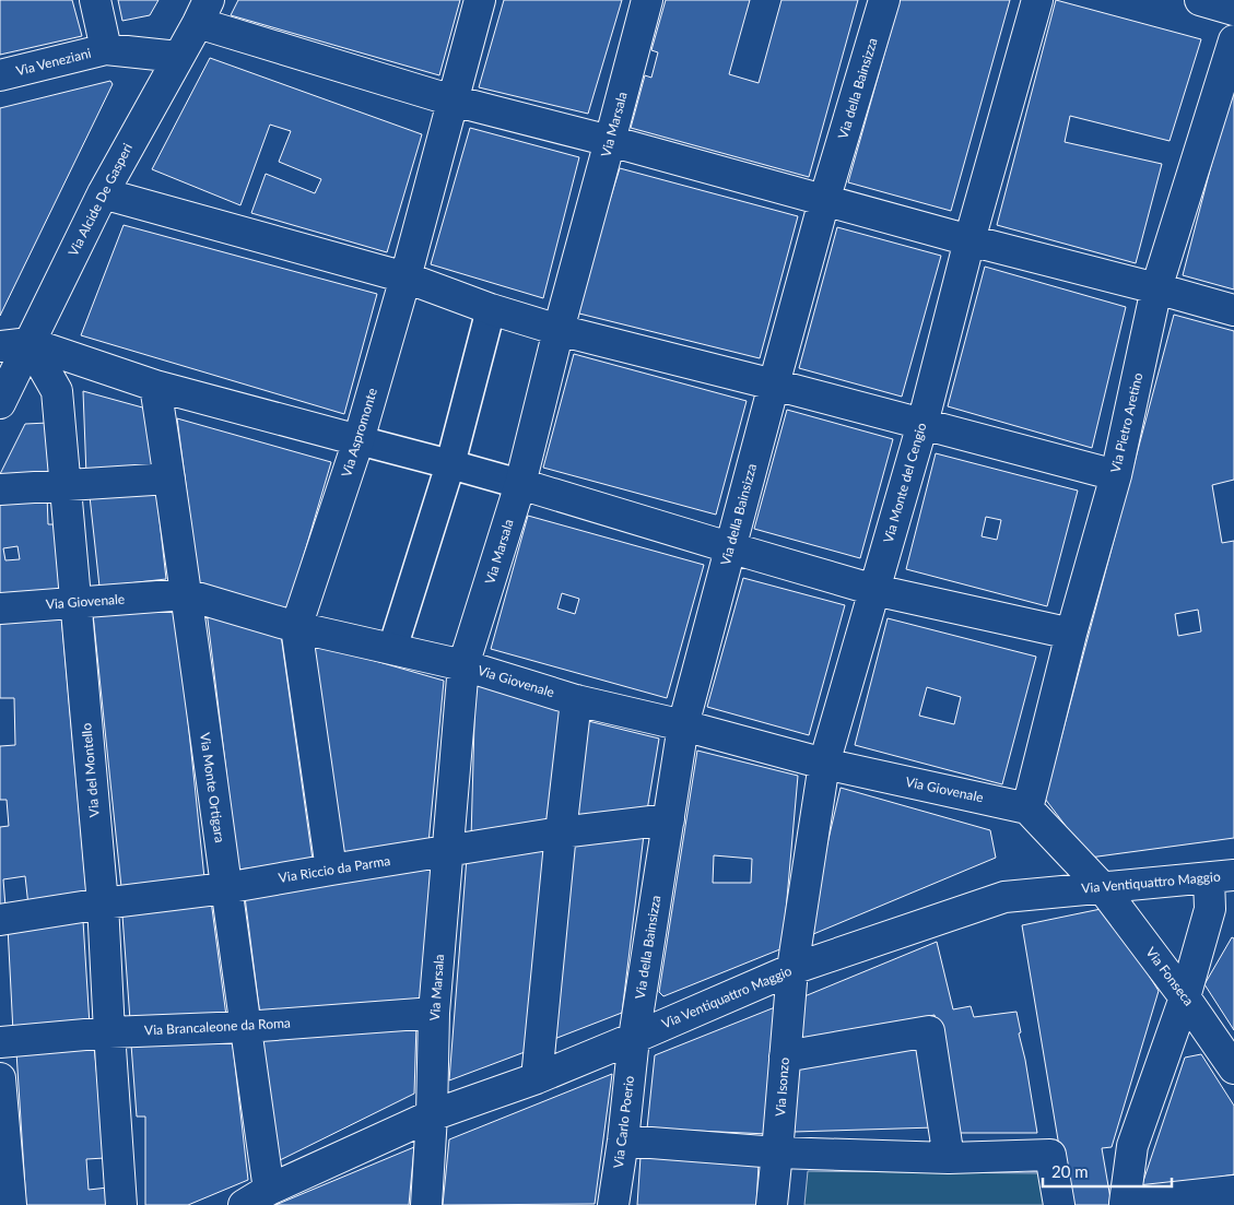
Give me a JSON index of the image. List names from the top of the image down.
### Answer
{
  "streets": {
    "street": [
      "Via Veneziani",
      "Via della Bainsizza",
      "Via Marsala",
      "Via Alcide De Gasperi",
      "Via Pietro Aretino",
      "Via Aspromonte",
      "Via Monte del Cengio",
      "Via Giovenale",
      "Via del Montello",
      "Via Monte Ortigara",
      "Via Riccio da Parma",
      "Via Ventiquattro Maggio",
      "Via Fonseca",
      "Via Brancaleone da Roma",
      "Via Isonzo",
      "Via Carlo Poerio"
    ]
  },
  "crossings": [
    ["Via Veneziani", "Via Alcide De Gasperi"],
    ["Via della Bainsizza", "Via Giovenale"],
    ["Via della Bainsizza", "Via Riccio da Parma"],
    ["Via della Bainsizza", "Via Ventiquattro Maggio"],
    ["Via della Bainsizza", "Via Carlo Poerio"],
    ["Via Marsala", "Via Giovenale"],
    ["Via Marsala", "Via Riccio da Parma"],
    ["Via Marsala", "Via Ventiquattro Maggio"],
    ["Via Marsala", "Via Brancaleone da Roma"],
    ["Via Alcide De Gasperi", "Via del Montello"],
    ["Via Pietro Aretino", "Via Giovenale"],
    ["Via Pietro Aretino", "Via Fonseca"],
    ["Via Aspromonte", "Via Giovenale"],
    ["Via Aspromonte", "Via Riccio da Parma"],
    ["Via Monte del Cengio", "Via Giovenale"],
    ["Via Monte del Cengio", "Via Ventiquattro Maggio"],
    ["Via Monte del Cengio", "Via Isonzo"],
    ["Via Giovenale", "Via del Montello"],
    ["Via Giovenale", "Via Monte Ortigara"],
    ["Via Giovenale", "Via Fonseca"],
    ["Via del Montello", "Via Riccio da Parma"],
    ["Via del Montello", "Via Brancaleone da Roma"],
    ["Via Monte Ortigara", "Via Riccio da Parma"],
    ["Via Monte Ortigara", "Via Ventiquattro Maggio"],
    ["Via Monte Ortigara", "Via Brancaleone da Roma"],
    ["Via Ventiquattro Maggio", "Via Fonseca"],
    ["Via Ventiquattro Maggio", "Via Isonzo"],
    ["Via Ventiquattro Maggio", "Via Carlo Poerio"]
  ],
  "scale_bar": "20 m"
}
